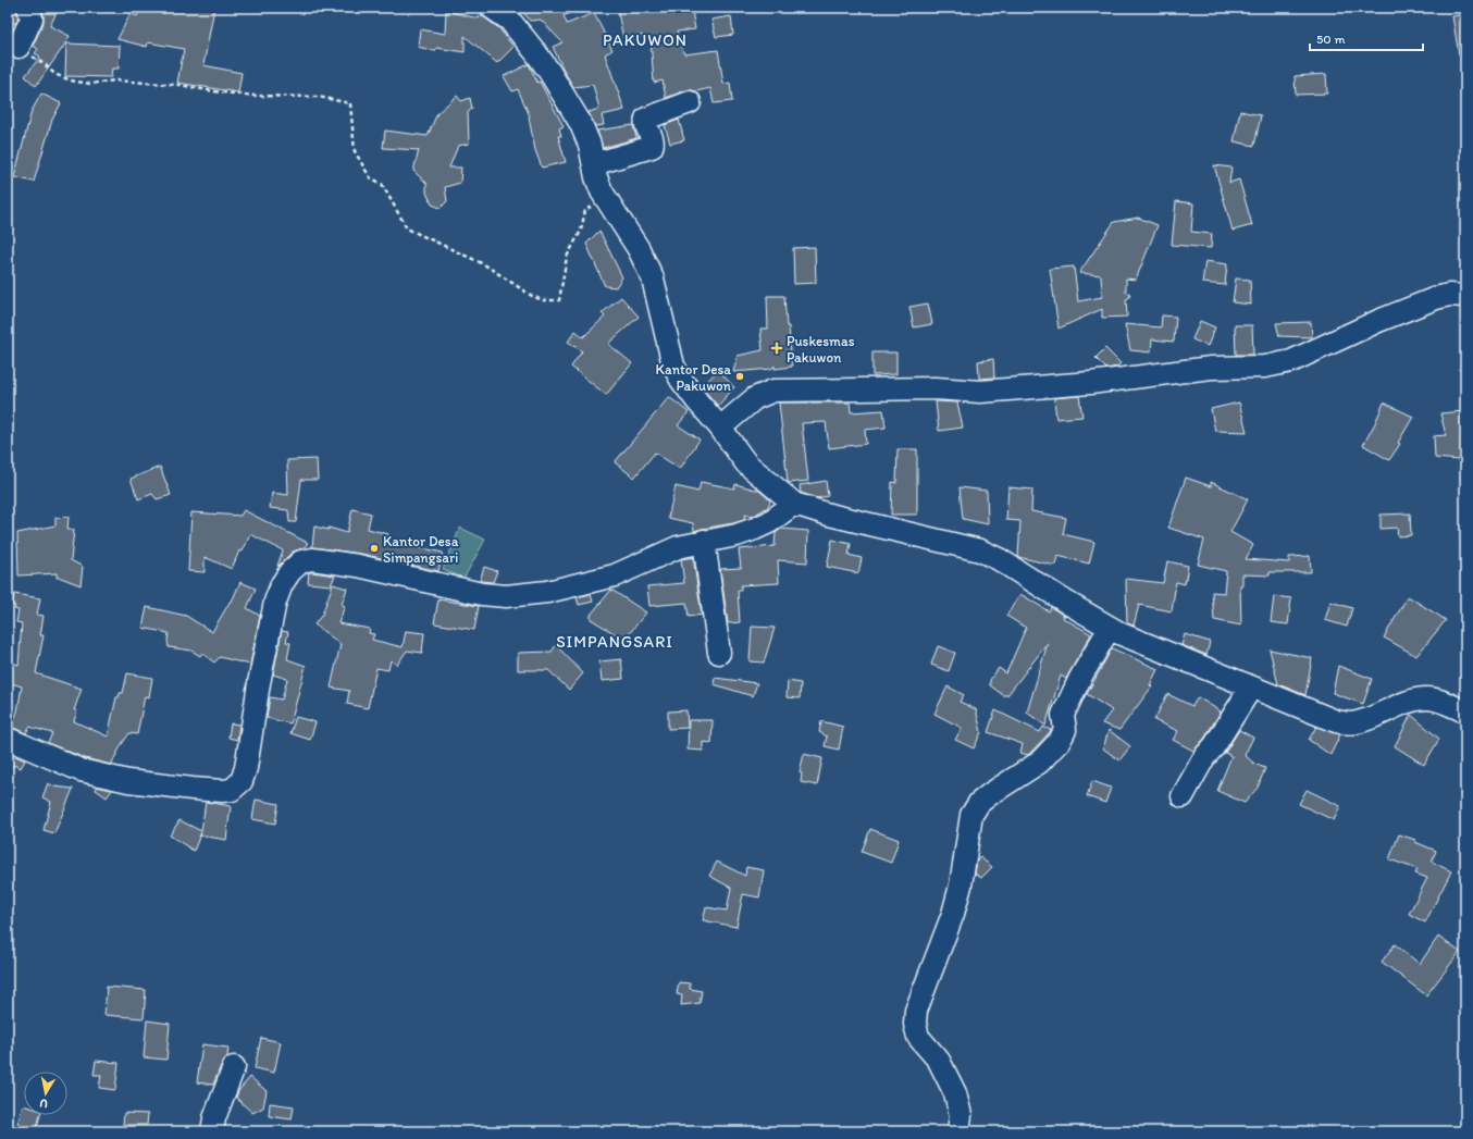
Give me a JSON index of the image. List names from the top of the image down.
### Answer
{
  "districts": ["PAKUWON", "SIMPANGSARI"],
  "places": {
    "health": ["Puskesmas Pakuwon"],
    "other": ["Kantor Desa Pakuwon", "Kantor Desa Simpangsari"]
  },
  "scale_bar": "50 m",
  "north": "bottom"
}
